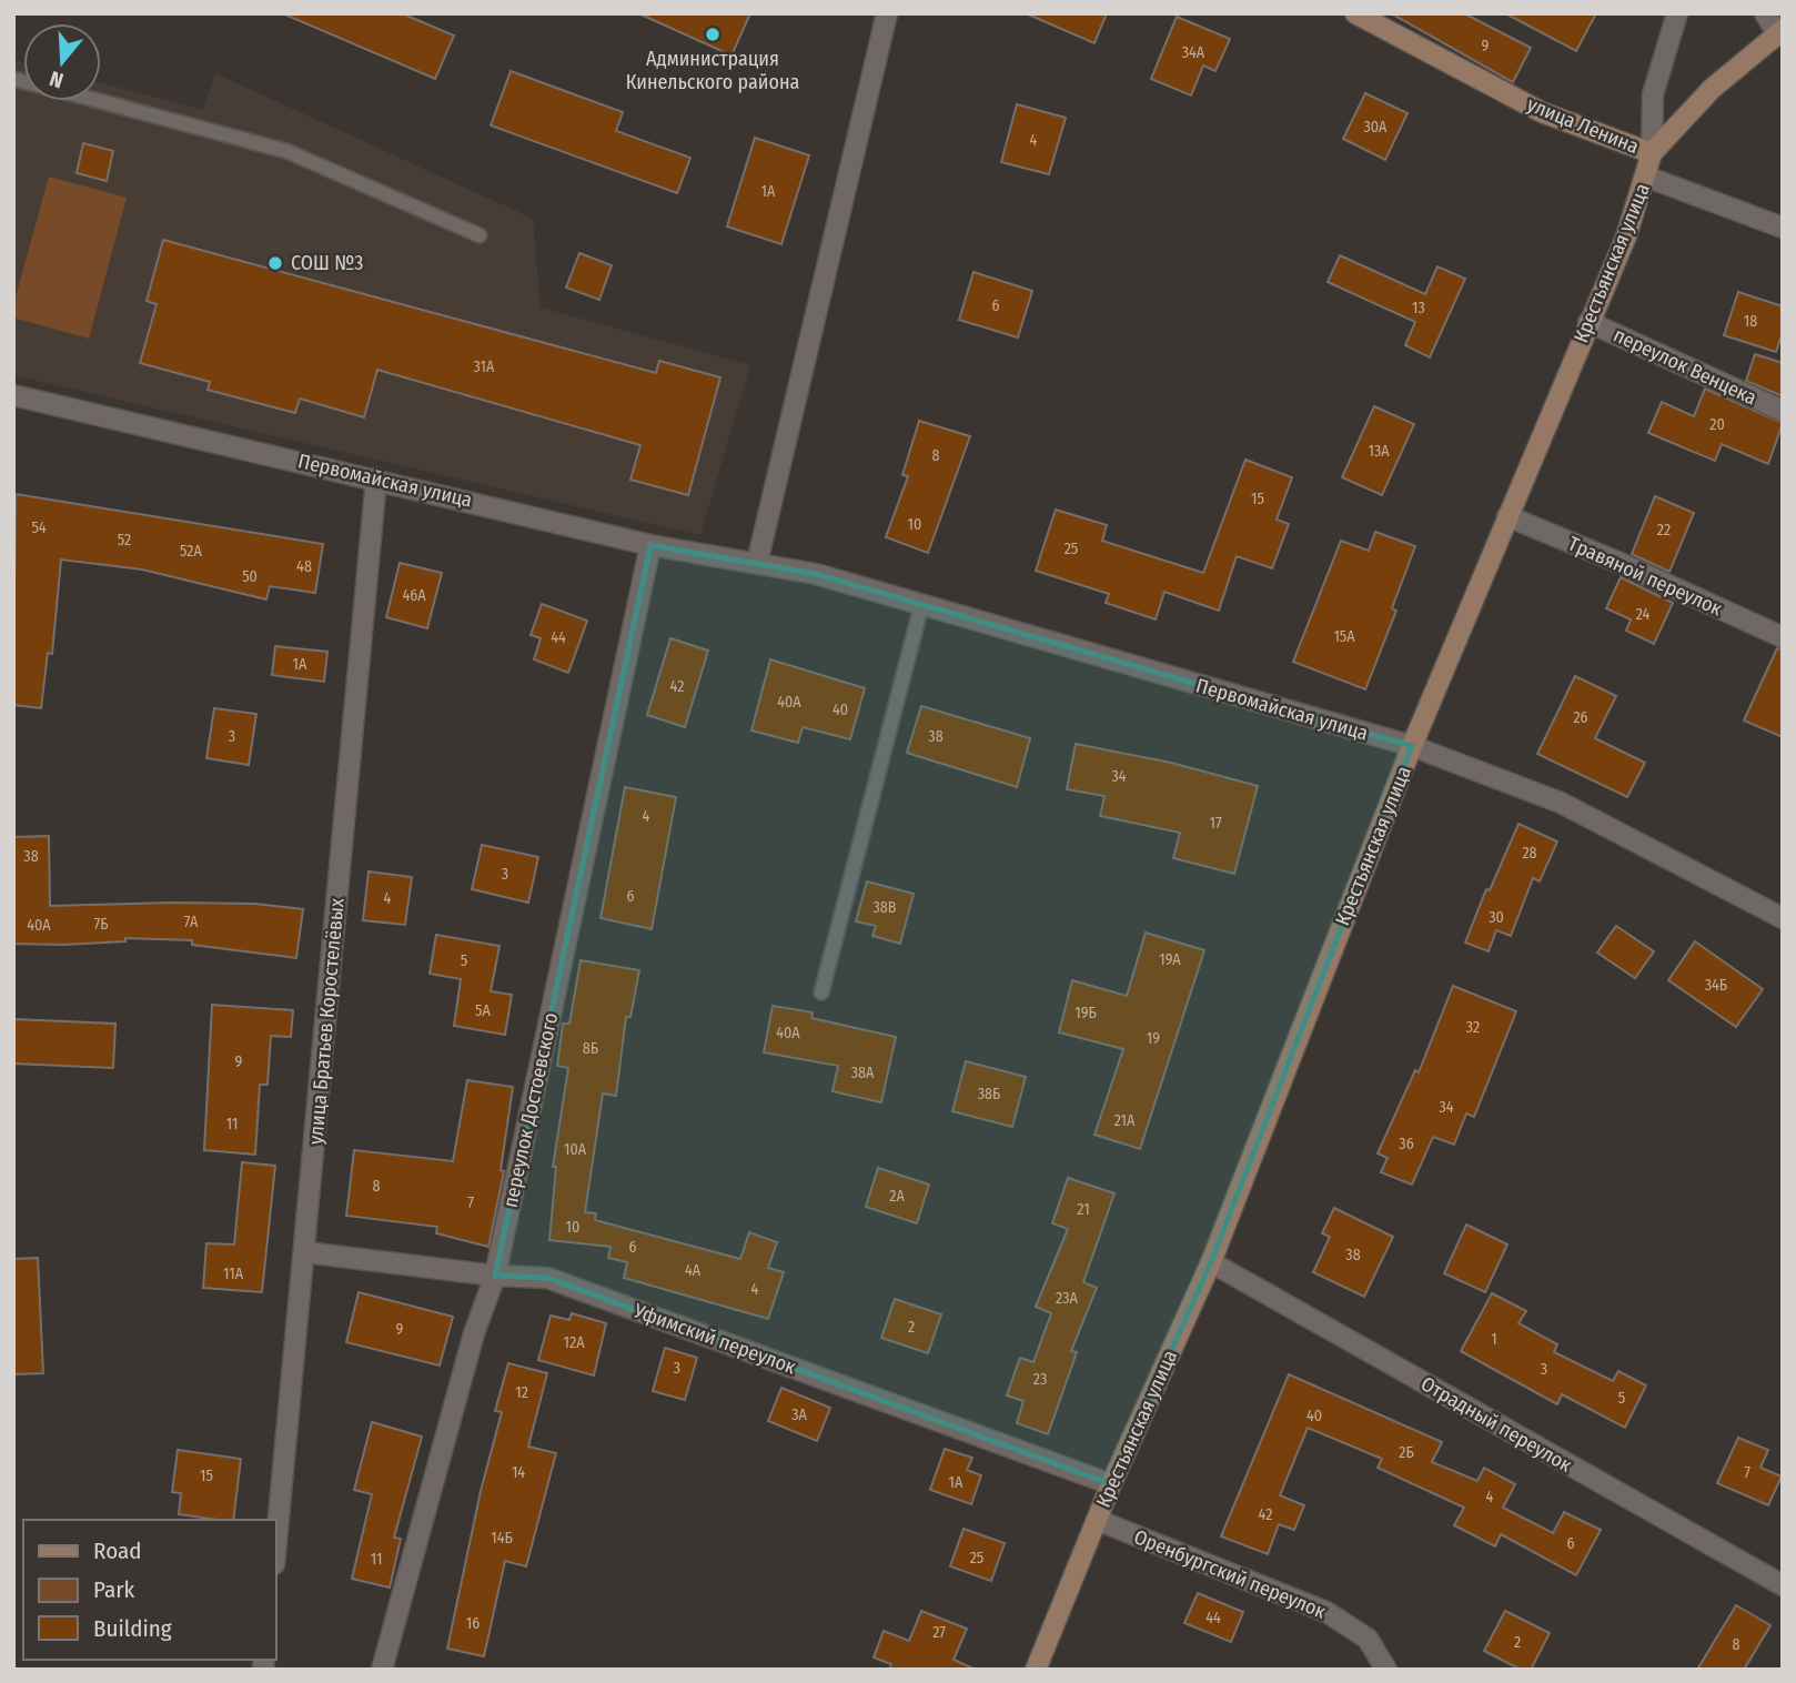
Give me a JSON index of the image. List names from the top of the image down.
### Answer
{
  "streets": {
    "street": [
      "улица Ленина",
      "Крестьянская улица",
      "переулок Венцека",
      "Первомайская улица",
      "Травяной переулок",
      "улица Братьев Коростелёвых",
      "переулок Достоевского",
      "Уфимский переулок",
      "Отрадный переулок",
      "Оренбургский переулок"
    ]
  },
  "crossings": [
    ["улица Ленина", "Крестьянская улица"],
    ["Крестьянская улица", "переулок Венцека"],
    ["Крестьянская улица", "Первомайская улица"],
    ["Крестьянская улица", "Травяной переулок"],
    ["Крестьянская улица", "Уфимский переулок"],
    ["Крестьянская улица", "Отрадный переулок"],
    ["Крестьянская улица", "Оренбургский переулок"],
    ["Первомайская улица", "улица Братьев Коростелёвых"],
    ["Первомайская улица", "переулок Достоевского"],
    ["улица Братьев Коростелёвых", "Уфимский переулок"],
    ["переулок Достоевского", "Уфимский переулок"]
  ],
  "places": ["Администрация Кинельского района", "СОШ №3"],
  "house_numbers": [
    "9",
    "34А",
    "30А",
    "4",
    "1А",
    "6",
    "13",
    "18",
    "31А",
    "20",
    "13А",
    "8",
    "15",
    "10",
    "54",
    "22",
    "52",
    "25",
    "52А",
    "48",
    "50",
    "46А",
    "24",
    "15А",
    "44",
    "1А",
    "42",
    "40А",
    "40",
    "26",
    "3",
    "38",
    "34",
    "4",
    "17",
    "28",
    "38",
    "3",
    "6",
    "4",
    "38В",
    "30",
    "7А",
    "7Б",
    "40А",
    "19А",
    "5",
    "34Б",
    "5А",
    "19Б",
    "32",
    "40А",
    "19",
    "8Б",
    "9",
    "38А",
    "38Б",
    "34",
    "21А",
    "11",
    "36",
    "10А",
    "8",
    "2А",
    "7",
    "21",
    "10",
    "6",
    "38",
    "4А",
    "11А",
    "4",
    "23А",
    "2",
    "9",
    "1",
    "12А",
    "3",
    "3",
    "23",
    "12",
    "5",
    "3А",
    "40",
    "2Б",
    "14",
    "7",
    "15",
    "1А",
    "4",
    "42",
    "14Б",
    "6",
    "25",
    "11",
    "44",
    "16",
    "27",
    "2",
    "8"
  ],
  "legend": ["Road", "Park", "Building"],
  "north": "bottom"
}
